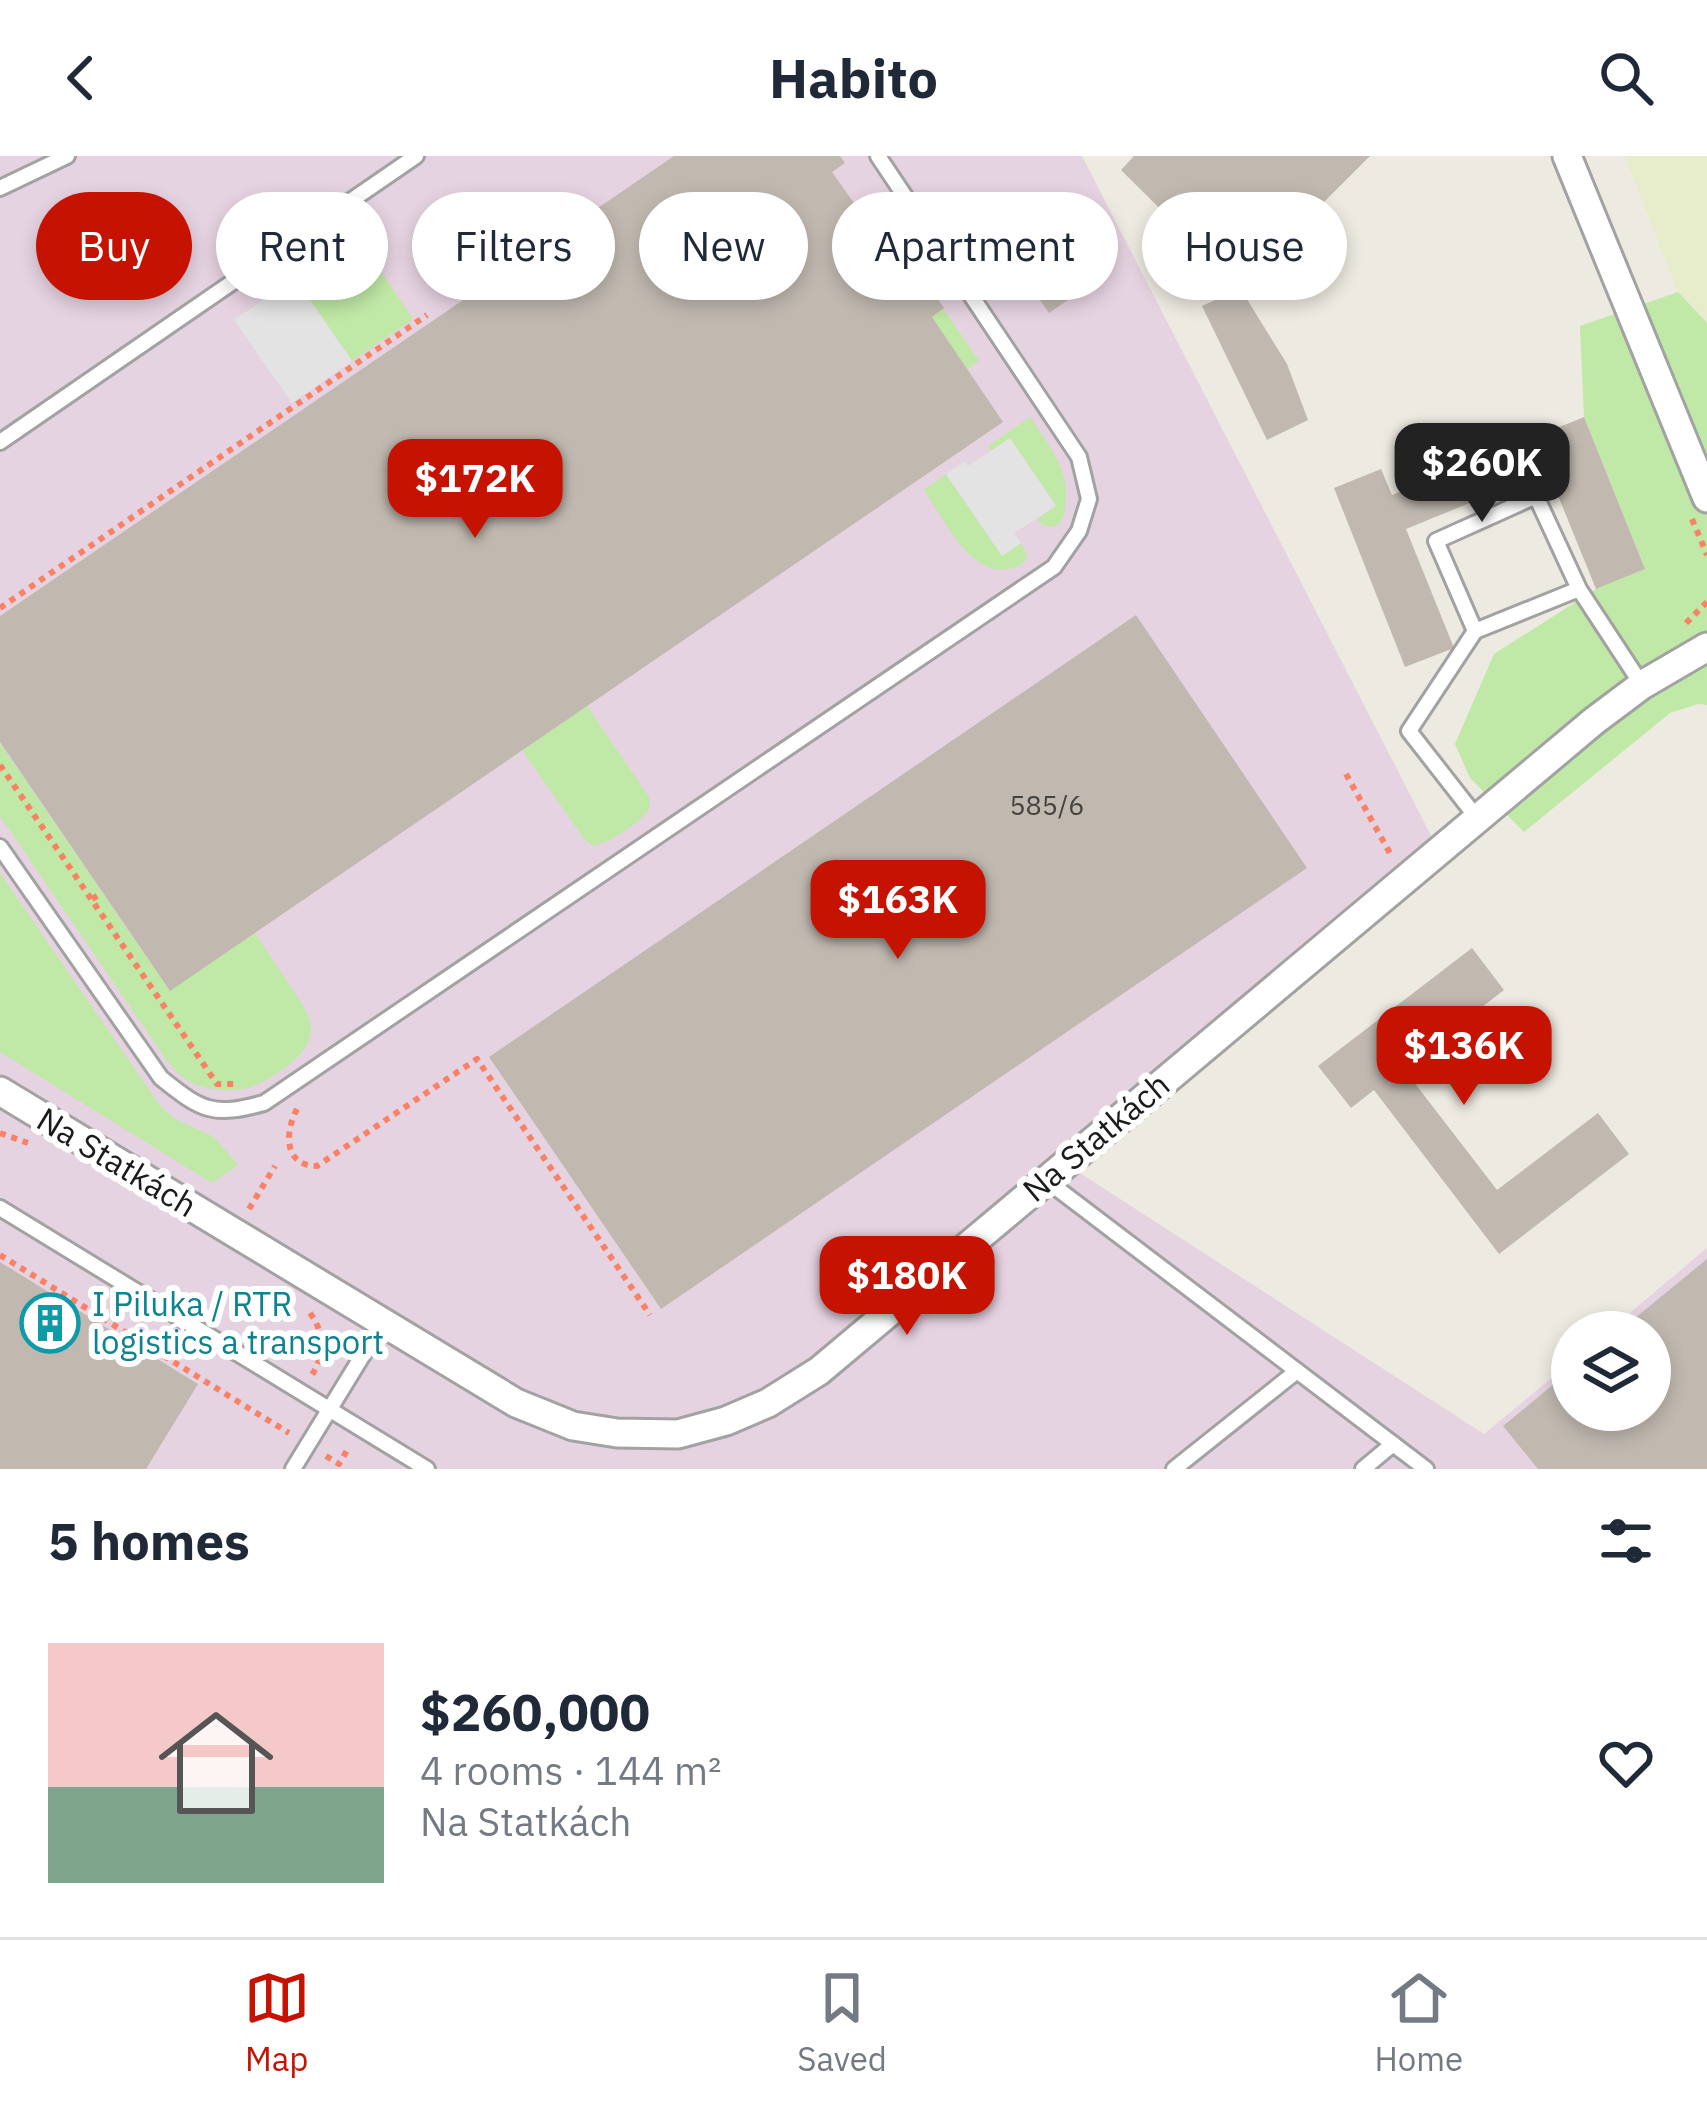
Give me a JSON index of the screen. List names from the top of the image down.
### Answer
{
  "streets": {
    "street": ["Na Statkách"]
  },
  "places": {
    "building": ["I Piluka / RTR logistics a transport"]
  },
  "house_numbers": ["585/6"],
  "page": {
    "header": "Habito",
    "chip": [
      "Buy",
      "Rent",
      "Filters",
      "New",
      "Apartment",
      "House"
    ],
    "price": [
      "$260K",
      "$172K",
      "$163K",
      "$136K",
      "$180K"
    ],
    "heading": "5 homes",
    "list": [
      {
        "name": "$260,000",
        "note": "4 rooms · 144 m² · Na Statkách"
      }
    ],
    "tabs": ["Map", "Saved", "Home"]
  }
}
